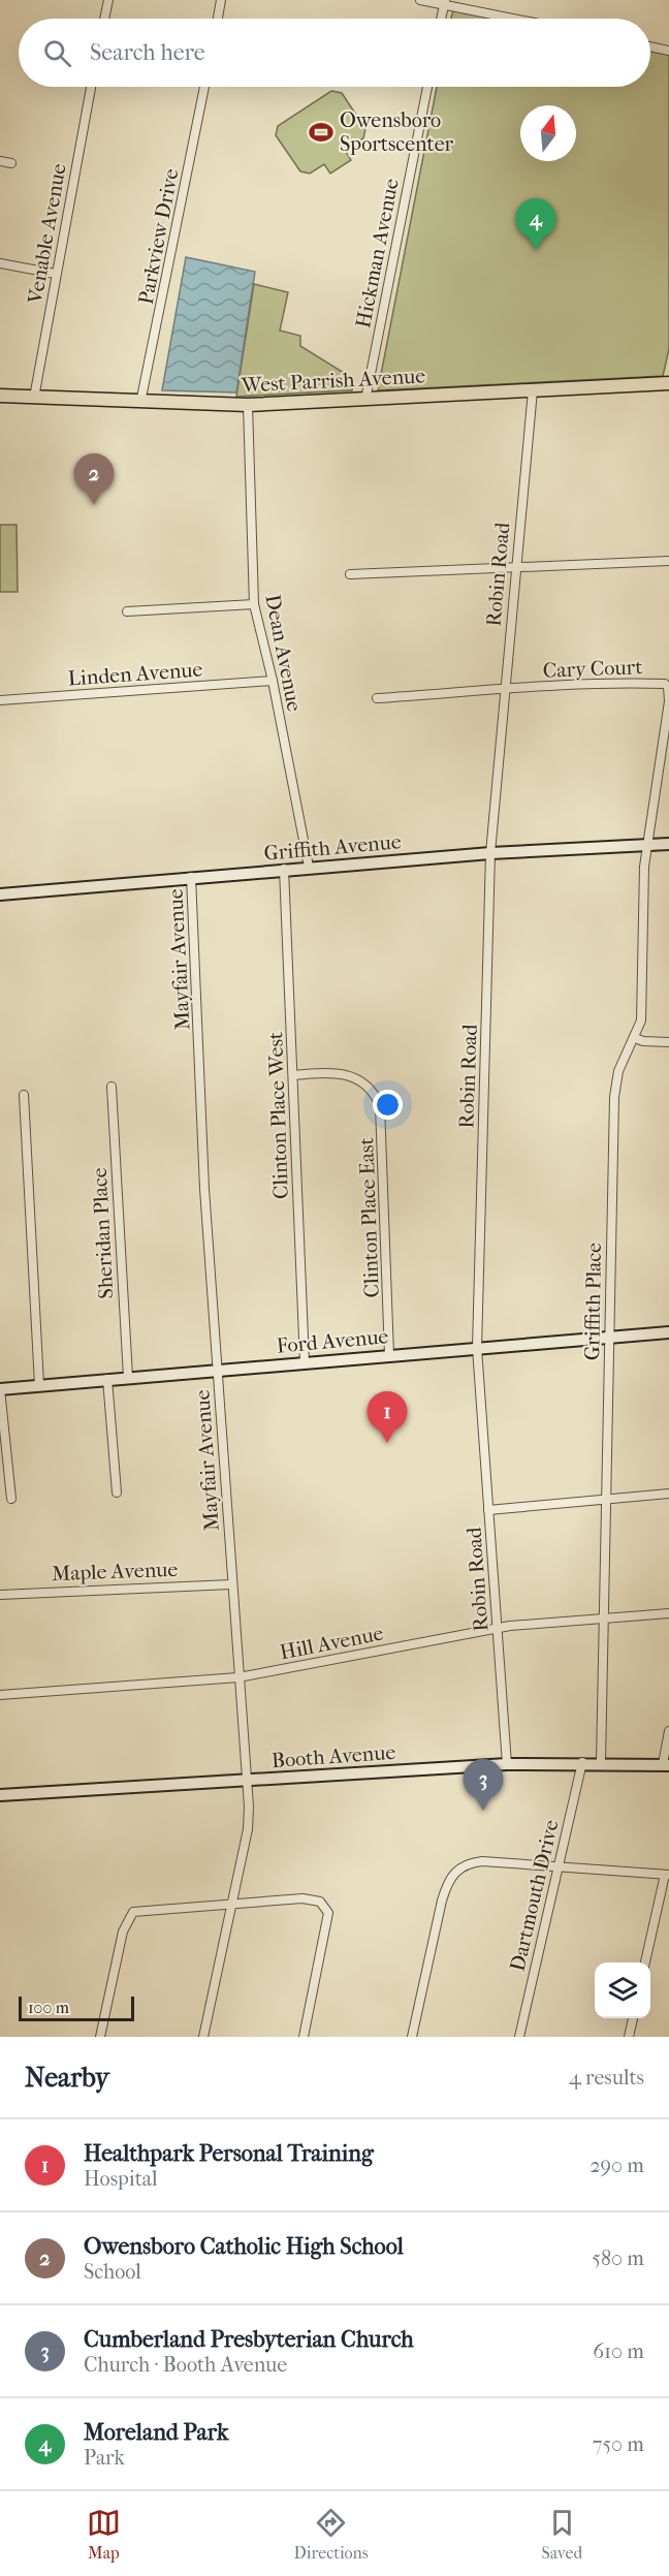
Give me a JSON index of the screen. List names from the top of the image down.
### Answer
{
  "streets": {
    "main road": ["West Parrish Avenue"],
    "street": [
      "Venable Avenue",
      "Parkview Drive",
      "Hickman Avenue",
      "Robin Road",
      "Dean Avenue",
      "Cary Court",
      "Linden Avenue",
      "Griffith Avenue",
      "Mayfair Avenue",
      "Clinton Place West",
      "Clinton Place East",
      "Sheridan Place",
      "Griffith Place",
      "Ford Avenue",
      "Maple Avenue",
      "Hill Avenue",
      "Booth Avenue",
      "Dartmouth Drive"
    ]
  },
  "crossings": [
    ["Venable Avenue", "West Parrish Avenue"],
    ["Parkview Drive", "West Parrish Avenue"],
    ["Hickman Avenue", "West Parrish Avenue"],
    ["West Parrish Avenue", "Robin Road"],
    ["West Parrish Avenue", "Dean Avenue"],
    ["Robin Road", "Cary Court"],
    ["Robin Road", "Griffith Avenue"],
    ["Robin Road", "Ford Avenue"],
    ["Robin Road", "Hill Avenue"],
    ["Robin Road", "Booth Avenue"],
    ["Dean Avenue", "Linden Avenue"],
    ["Dean Avenue", "Griffith Avenue"],
    ["Cary Court", "Griffith Avenue"],
    ["Cary Court", "Griffith Place"],
    ["Griffith Avenue", "Mayfair Avenue"],
    ["Griffith Avenue", "Clinton Place West"],
    ["Griffith Avenue", "Griffith Place"],
    ["Mayfair Avenue", "Ford Avenue"],
    ["Mayfair Avenue", "Maple Avenue"],
    ["Mayfair Avenue", "Hill Avenue"],
    ["Mayfair Avenue", "Booth Avenue"],
    ["Clinton Place West", "Clinton Place East"],
    ["Clinton Place West", "Ford Avenue"],
    ["Clinton Place East", "Ford Avenue"],
    ["Sheridan Place", "Ford Avenue"],
    ["Griffith Place", "Ford Avenue"],
    ["Griffith Place", "Hill Avenue"],
    ["Griffith Place", "Booth Avenue"],
    ["Booth Avenue", "Dartmouth Drive"]
  ],
  "places": {
    "sports": ["Owensboro Sportscenter"]
  },
  "scale_bar": "100 m",
  "north": "top",
  "page": {
    "search": "Search here",
    "pins": [
      "4",
      "2",
      "1",
      "3"
    ],
    "scale": "100 m",
    "heading": ["Nearby", "4 results"],
    "list": [
      {
        "mark": "1",
        "name": "Healthpark Personal Training",
        "note": "Hospital",
        "value": "290 m"
      },
      {
        "mark": "2",
        "name": "Owensboro Catholic High School",
        "note": "School",
        "value": "580 m"
      },
      {
        "mark": "3",
        "name": "Cumberland Presbyterian Church",
        "note": "Church · Booth Avenue",
        "value": "610 m"
      },
      {
        "mark": "4",
        "name": "Moreland Park",
        "note": "Park",
        "value": "750 m"
      }
    ],
    "nav": ["Map", "Directions", "Saved"]
  }
}
